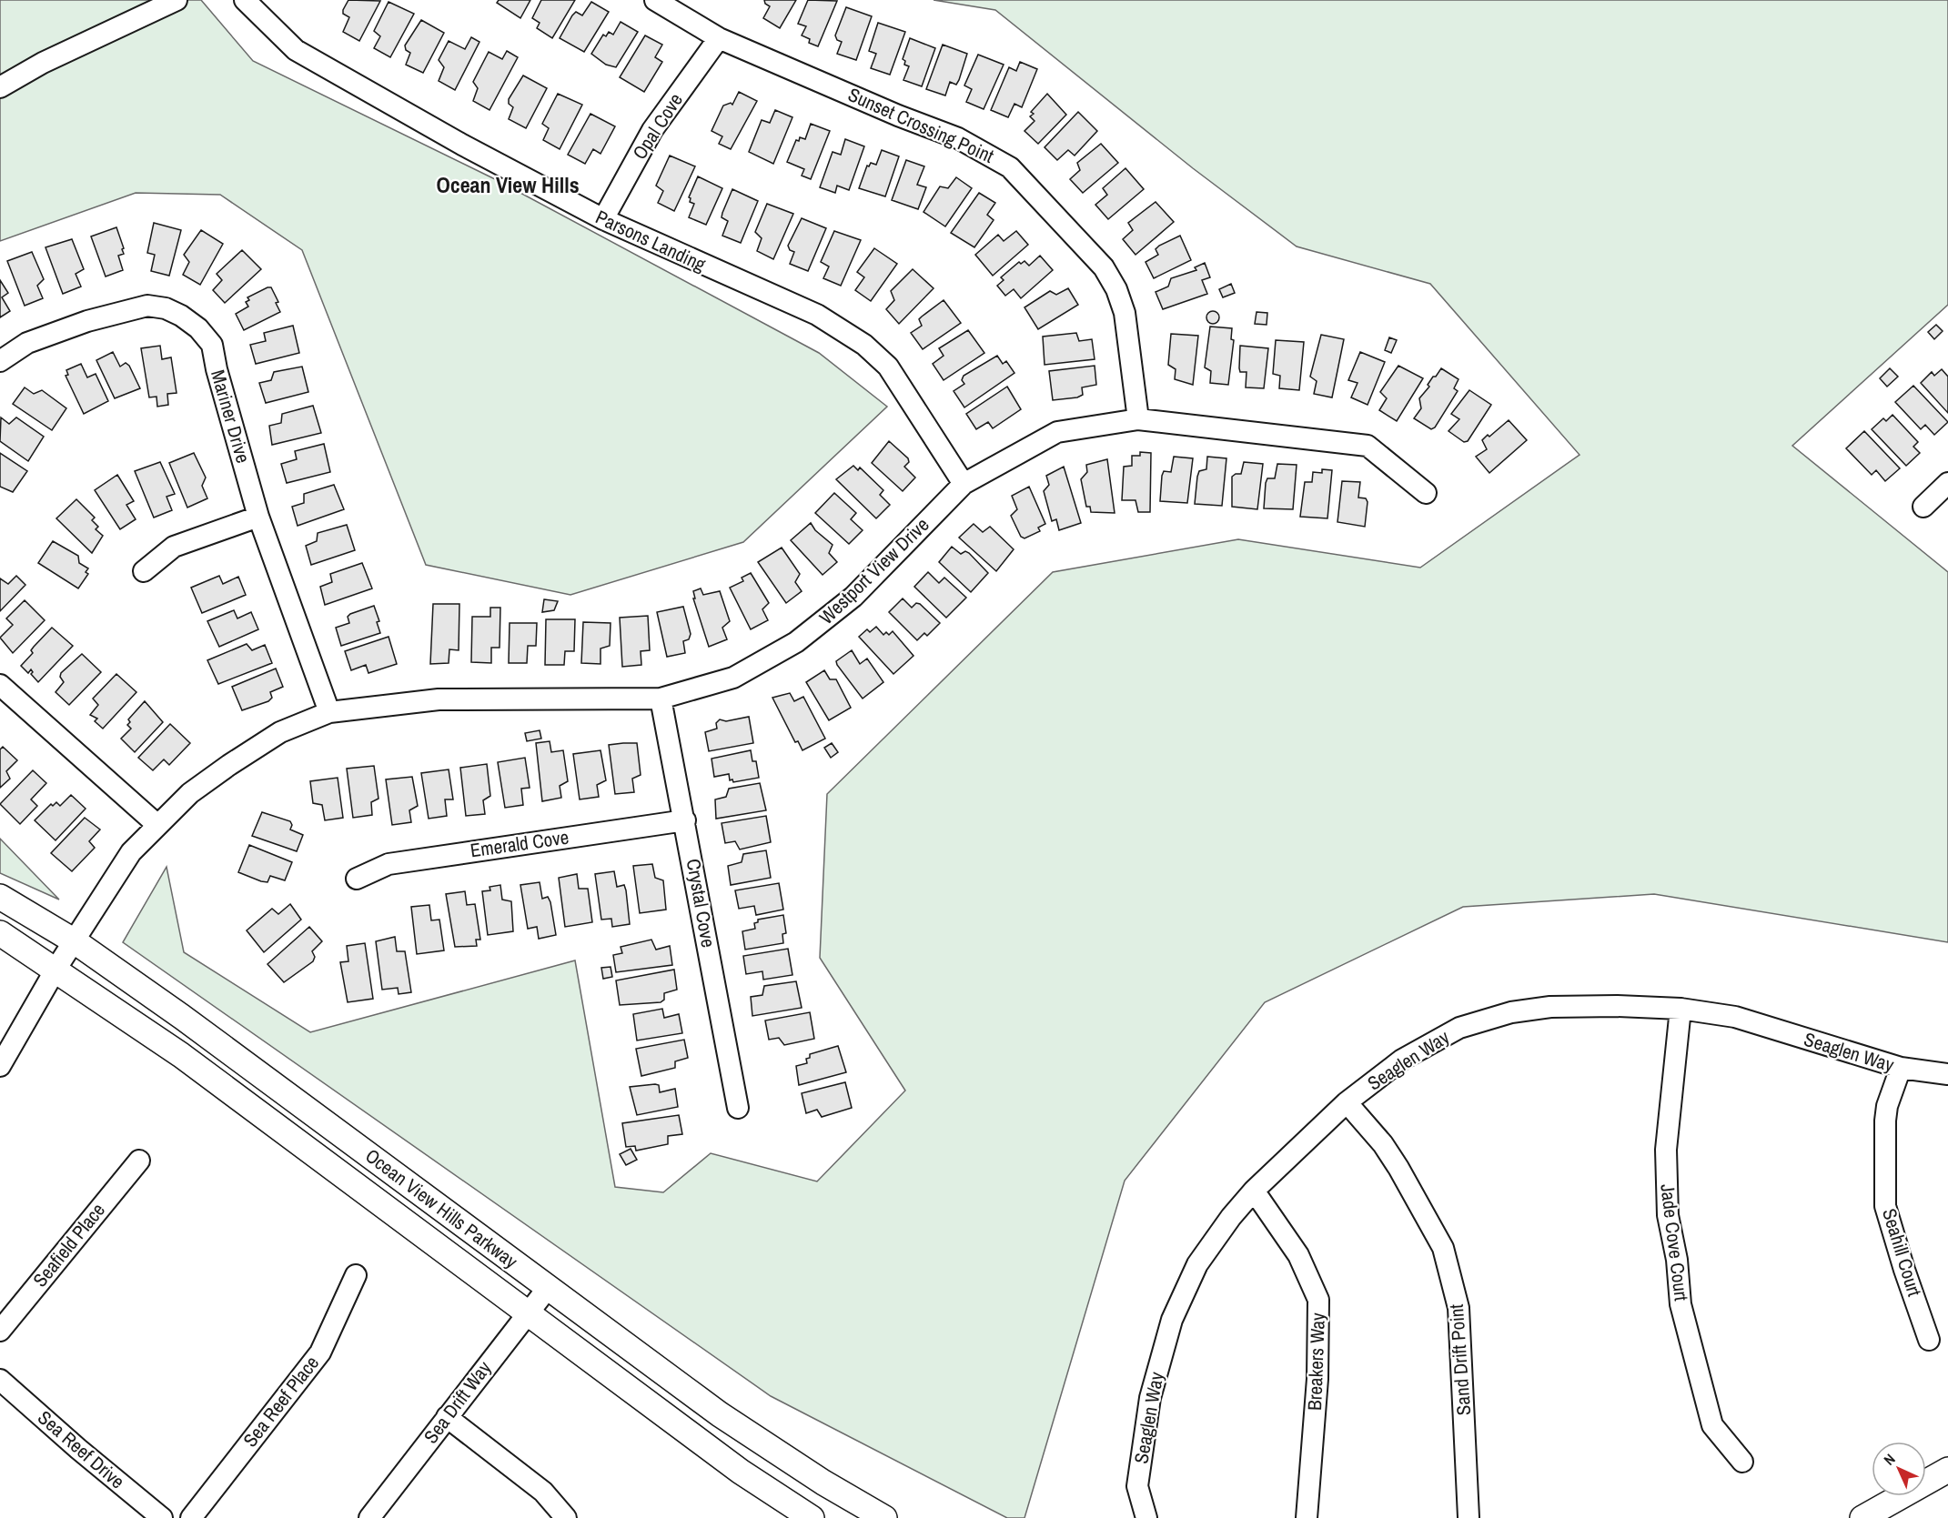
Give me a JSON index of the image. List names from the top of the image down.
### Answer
{
  "streets": {
    "main road": ["Ocean View Hills Parkway"],
    "street": [
      "Sunset Crossing Point",
      "Opal Cove",
      "Parsons Landing",
      "Mariner Drive",
      "Westport View Drive",
      "Emerald Cove",
      "Crystal Cove",
      "Seaglen Way",
      "Jade Cove Court",
      "Seafield Place",
      "Seahill Court",
      "Sand Drift Point",
      "Breakers Way",
      "Sea Reef Place",
      "Sea Drift Way",
      "Sea Reef Drive"
    ]
  },
  "crossings": [
    ["Sunset Crossing Point", "Opal Cove"],
    ["Sunset Crossing Point", "Westport View Drive"],
    ["Opal Cove", "Parsons Landing"],
    ["Parsons Landing", "Westport View Drive"],
    ["Mariner Drive", "Westport View Drive"],
    ["Westport View Drive", "Crystal Cove"],
    ["Westport View Drive", "Ocean View Hills Parkway"],
    ["Emerald Cove", "Crystal Cove"],
    ["Seaglen Way", "Jade Cove Court"],
    ["Seaglen Way", "Seahill Court"],
    ["Seaglen Way", "Sand Drift Point"],
    ["Seaglen Way", "Breakers Way"],
    ["Ocean View Hills Parkway", "Sea Drift Way"]
  ],
  "districts": ["Ocean View Hills"],
  "north": "top left"
}
